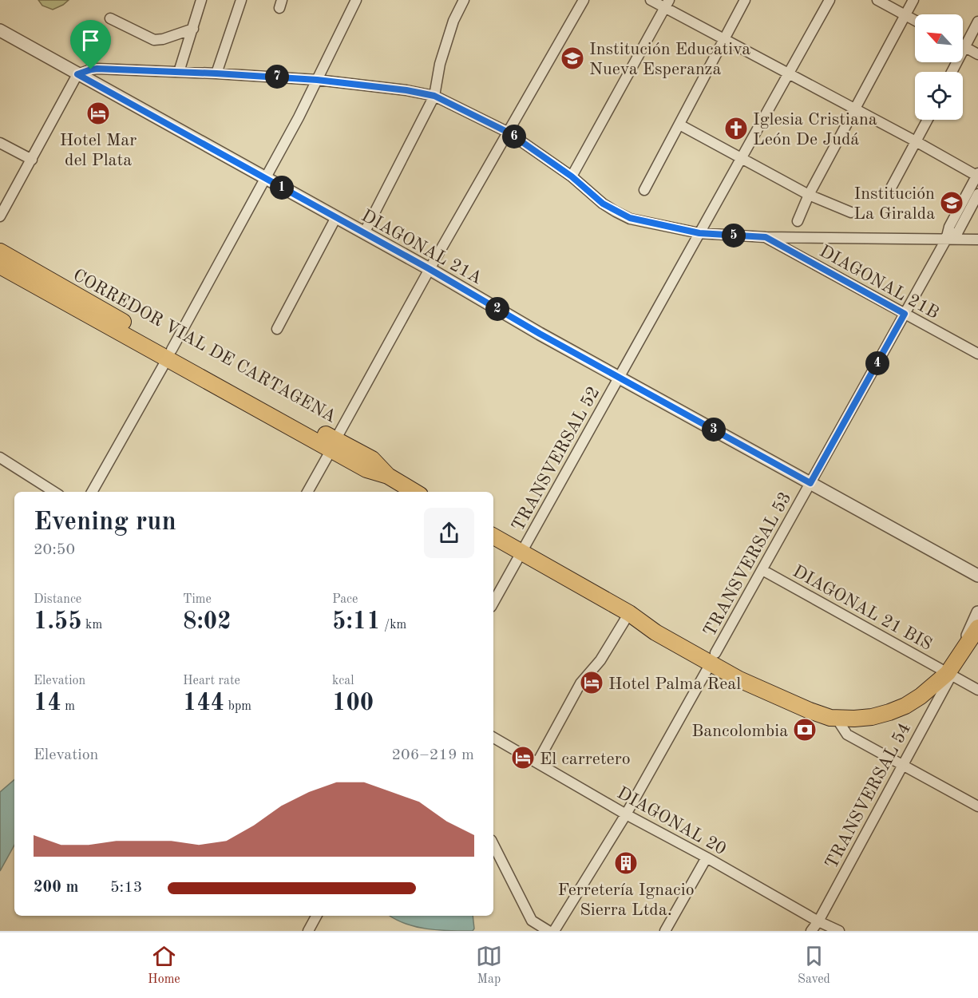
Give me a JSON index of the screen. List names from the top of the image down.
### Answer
{
  "streets": {
    "main road": ["CORREDOR VIAL DE CARTAGENA"],
    "street": [
      "DIAGONAL 21A",
      "DIAGONAL 21B",
      "TRANSVERSAL 52",
      "TRANSVERSAL 53",
      "DIAGONAL 21 BIS",
      "TRANSVERSAL 54",
      "DIAGONAL 20"
    ]
  },
  "crossings": [
    ["DIAGONAL 21A", "TRANSVERSAL 52"],
    ["DIAGONAL 21A", "TRANSVERSAL 53"],
    ["DIAGONAL 21B", "TRANSVERSAL 53"],
    ["TRANSVERSAL 53", "DIAGONAL 21 BIS"],
    ["TRANSVERSAL 53", "DIAGONAL 20"],
    ["DIAGONAL 21 BIS", "TRANSVERSAL 54"],
    ["TRANSVERSAL 54", "DIAGONAL 20"]
  ],
  "places": {
    "school or university": ["Institución Educativa Nueva Esperanza", "Institución La Giralda"],
    "hotel": ["Hotel Mar del Plata", "Hotel Palma Real", "El carretero"],
    "church": ["Iglesia Cristiana León De Judá"],
    "bank": ["Bancolombia"],
    "building": ["Ferretería Ignacio Sierra Ltda."]
  },
  "north": "top left",
  "page": {
    "pins": [
      "7",
      "6",
      "1",
      "5",
      "2",
      "4",
      "3"
    ],
    "heading": ["Evening run", "20:50"],
    "stats": [
      ["Distance", "1.55 km"],
      ["Time", "8:02"],
      ["Pace", "5:11 /km"],
      ["Elevation", "14 m"],
      ["Heart rate", "144 bpm"],
      ["kcal", "100"]
    ],
    "chart": ["Elevation", "206–219 m"],
    "list": [
      {
        "name": "200 m",
        "note": "5:13"
      }
    ],
    "tabs": ["Home", "Map", "Saved"]
  }
}
